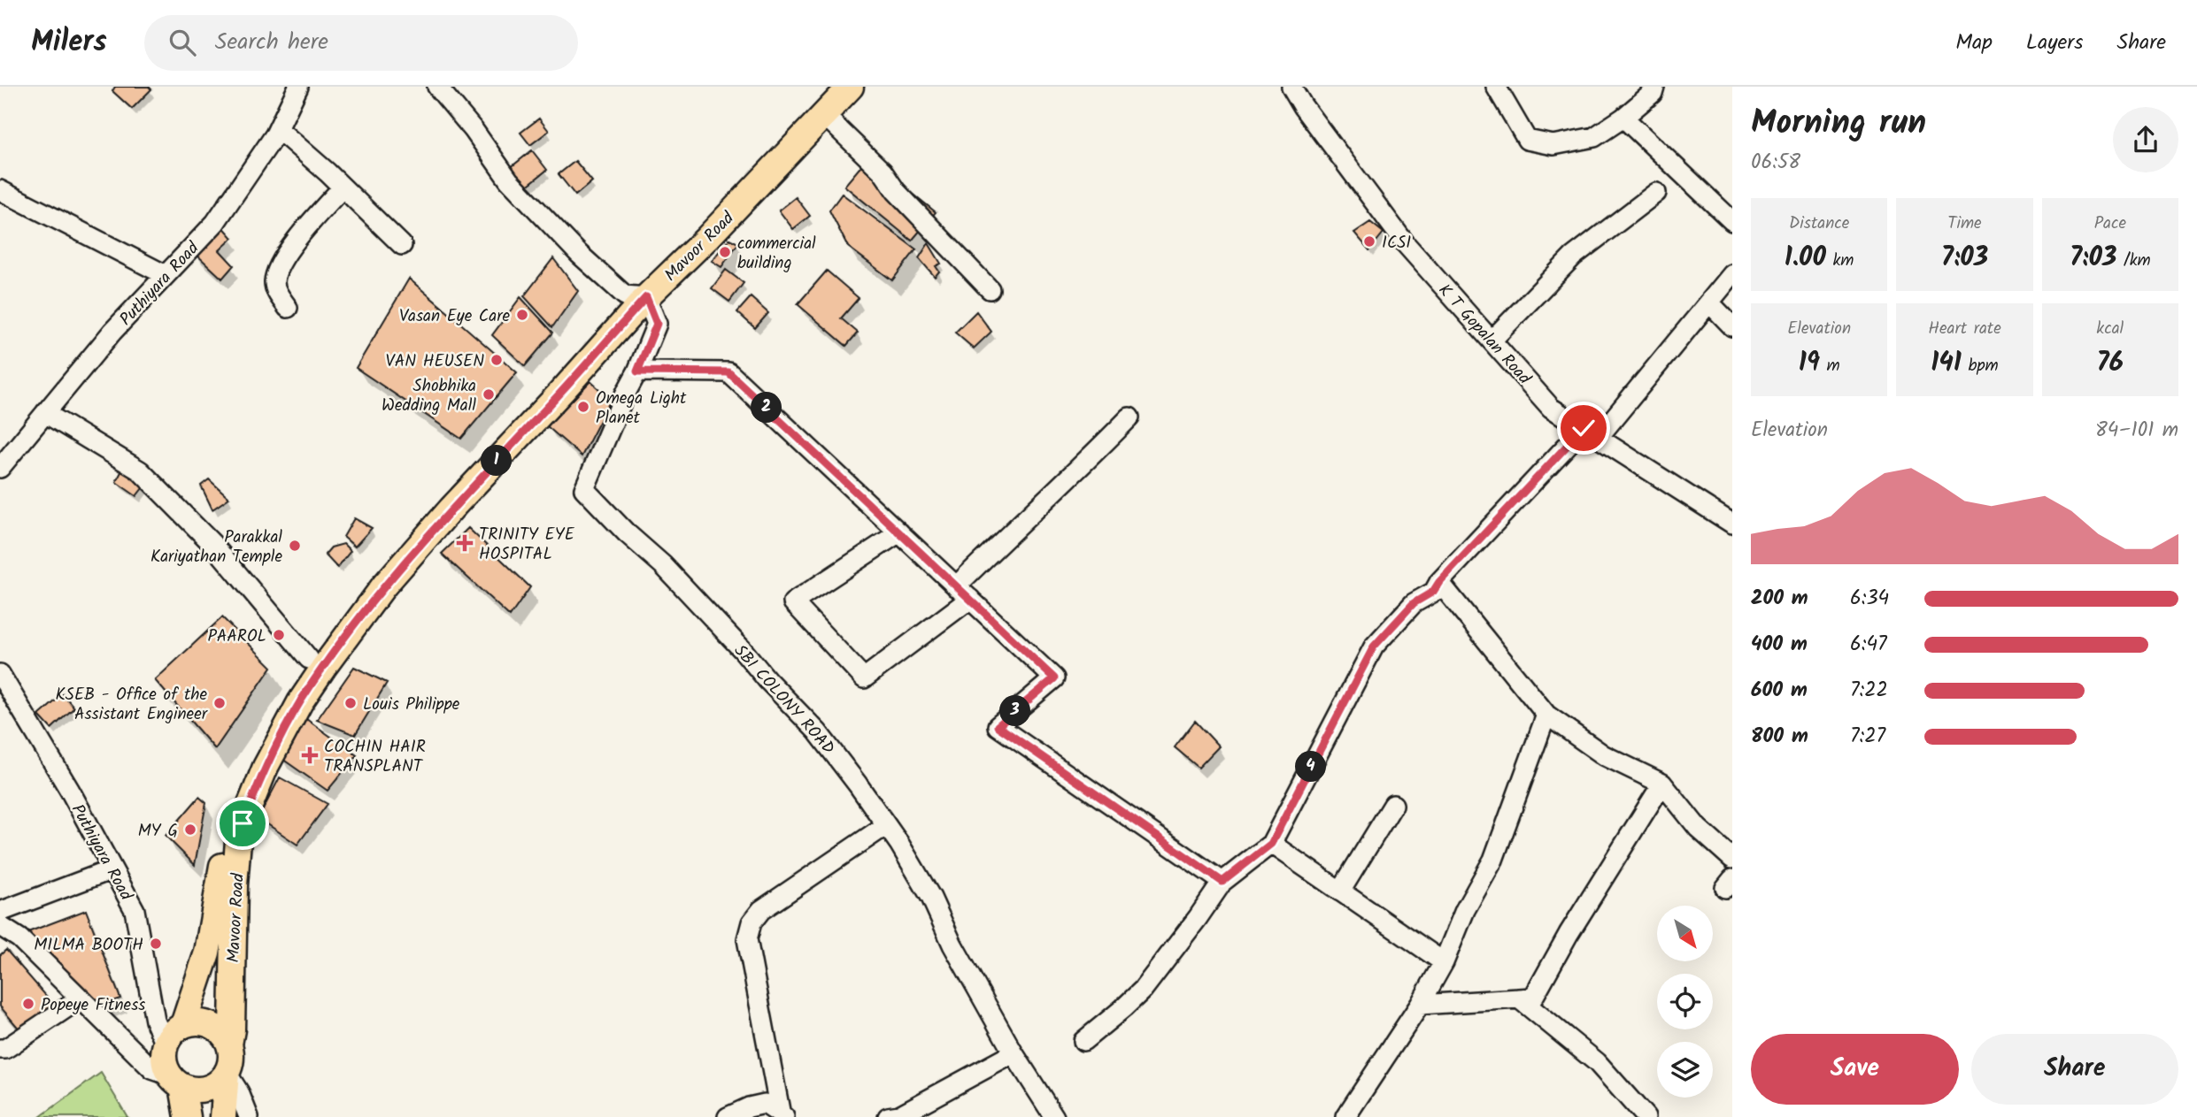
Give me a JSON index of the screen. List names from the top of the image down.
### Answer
{
  "streets": {
    "main road": ["Mavoor Road"],
    "street": ["Puthiyara Road", "K T Gopalan Road", "SBI COLONY ROAD"]
  },
  "crossings": [
    ["Mavoor Road", "Puthiyara Road"],
    ["Mavoor Road", "SBI COLONY ROAD"]
  ],
  "places": {
    "other": [
      "ICSI",
      "commercial building",
      "Vasan Eye Care",
      "VAN HEUSEN",
      "Shobhika Wedding Mall",
      "Omega Light Planet",
      "Parakkal Kariyathan Temple",
      "PAAROL",
      "KSEB - Office of the Assistant Engineer",
      "Louis Philippe",
      "MY G",
      "MILMA BOOTH",
      "Popeye Fitness"
    ],
    "health": ["TRINITY EYE HOSPITAL", "COCHIN HAIR TRANSPLANT"]
  },
  "north": "bottom right",
  "page": {
    "header": "Milers",
    "search": "Search here",
    "nav": ["Map", "Layers", "Share"],
    "heading": ["Morning run", "06:58"],
    "stats": [
      ["Distance", "1.00 km"],
      ["Time", "7:03"],
      ["Pace", "7:03 /km"],
      ["Elevation", "19 m"],
      ["Heart rate", "141 bpm"],
      ["kcal", "76"]
    ],
    "pins": [
      "2",
      "1",
      "3",
      "4"
    ],
    "chart": ["Elevation", "84–101 m"],
    "list": [
      {
        "name": "200 m",
        "note": "6:34"
      },
      {
        "name": "400 m",
        "note": "6:47"
      },
      {
        "name": "600 m",
        "note": "7:22"
      },
      {
        "name": "800 m",
        "note": "7:27"
      }
    ],
    "buttons": ["Save", "Share"]
  }
}
